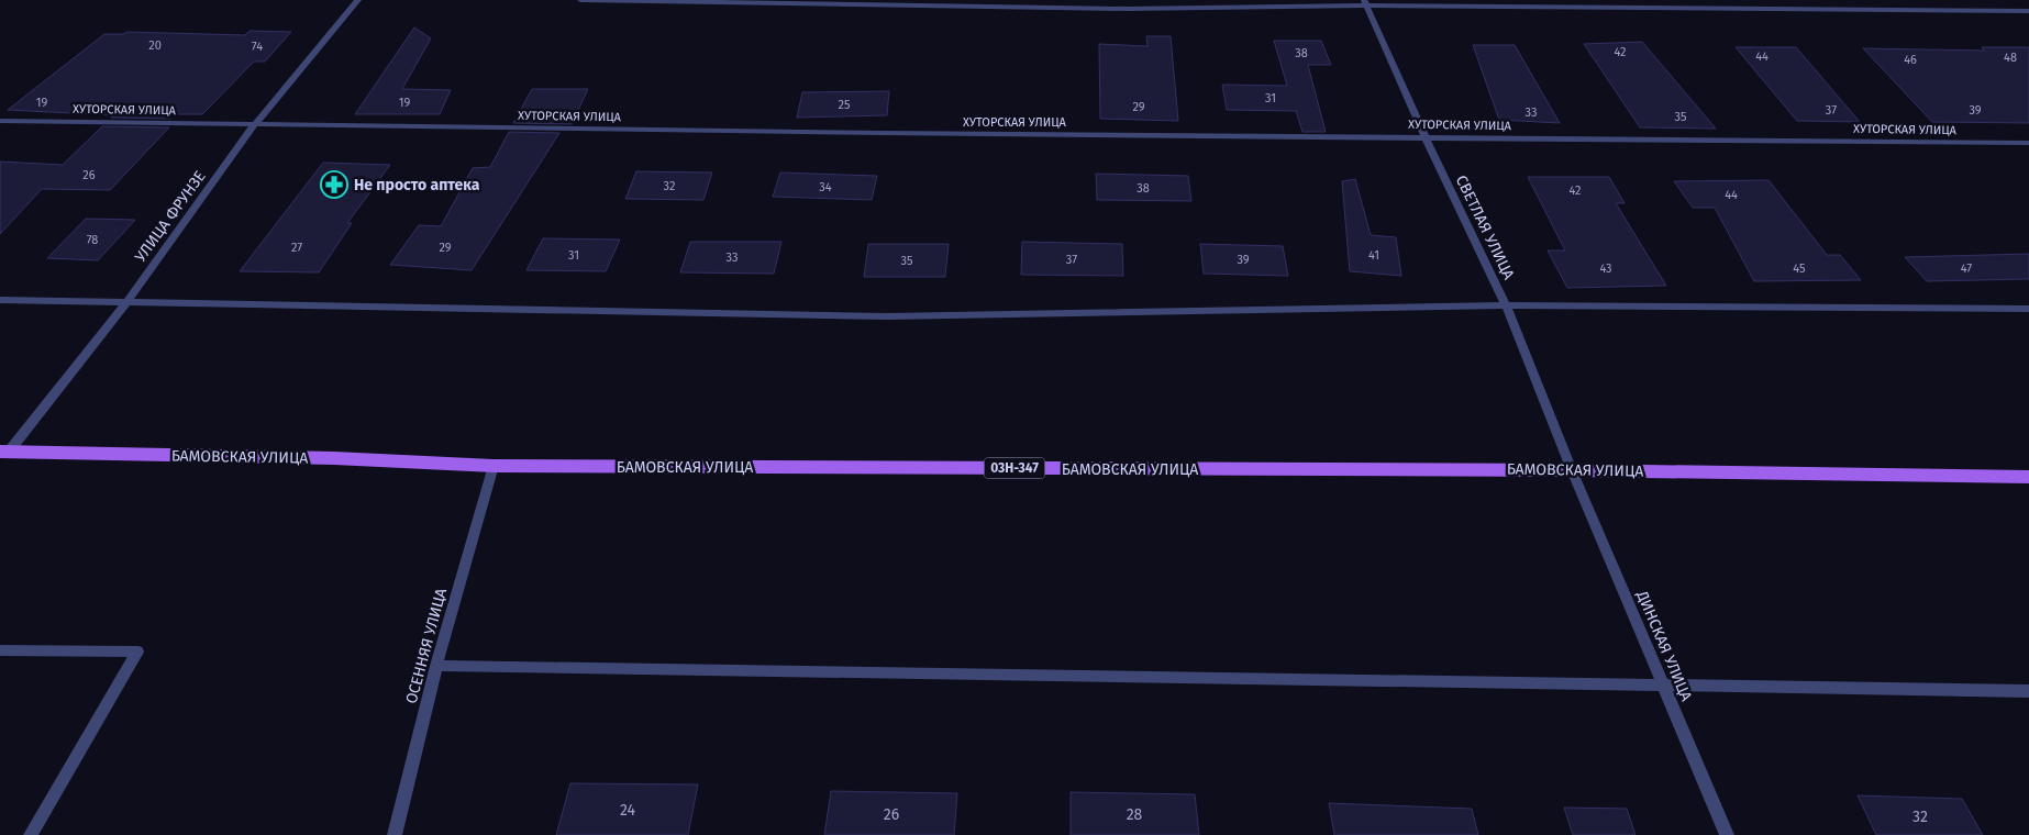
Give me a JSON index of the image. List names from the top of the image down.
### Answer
{
  "streets": {
    "main road": ["БАМОВСКАЯ УЛИЦА", "03Н-347"],
    "street": [
      "ХУТОРСКАЯ УЛИЦА",
      "УЛИЦА ФРУНЗЕ",
      "СВЕТЛАЯ УЛИЦА",
      "ОСЕННЯЯ УЛИЦА",
      "ДИНСКАЯ УЛИЦА"
    ]
  },
  "crossings": [
    ["ХУТОРСКАЯ УЛИЦА", "УЛИЦА ФРУНЗЕ"],
    ["ХУТОРСКАЯ УЛИЦА", "СВЕТЛАЯ УЛИЦА"],
    ["УЛИЦА ФРУНЗЕ", "БАМОВСКАЯ УЛИЦА"],
    ["СВЕТЛАЯ УЛИЦА", "БАМОВСКАЯ УЛИЦА"],
    ["СВЕТЛАЯ УЛИЦА", "ДИНСКАЯ УЛИЦА"],
    ["БАМОВСКАЯ УЛИЦА", "ОСЕННЯЯ УЛИЦА"],
    ["БАМОВСКАЯ УЛИЦА", "ДИНСКАЯ УЛИЦА"]
  ],
  "places": {
    "pharmacy": ["Не просто аптека"]
  },
  "house_numbers": [
    "20",
    "74",
    "42",
    "38",
    "44",
    "48",
    "46",
    "31",
    "19",
    "19",
    "25",
    "29",
    "37",
    "39",
    "33",
    "35",
    "26",
    "32",
    "34",
    "38",
    "42",
    "44",
    "78",
    "27",
    "29",
    "31",
    "41",
    "33",
    "37",
    "39",
    "35",
    "43",
    "45",
    "47",
    "24",
    "26",
    "28",
    "32"
  ]
}
